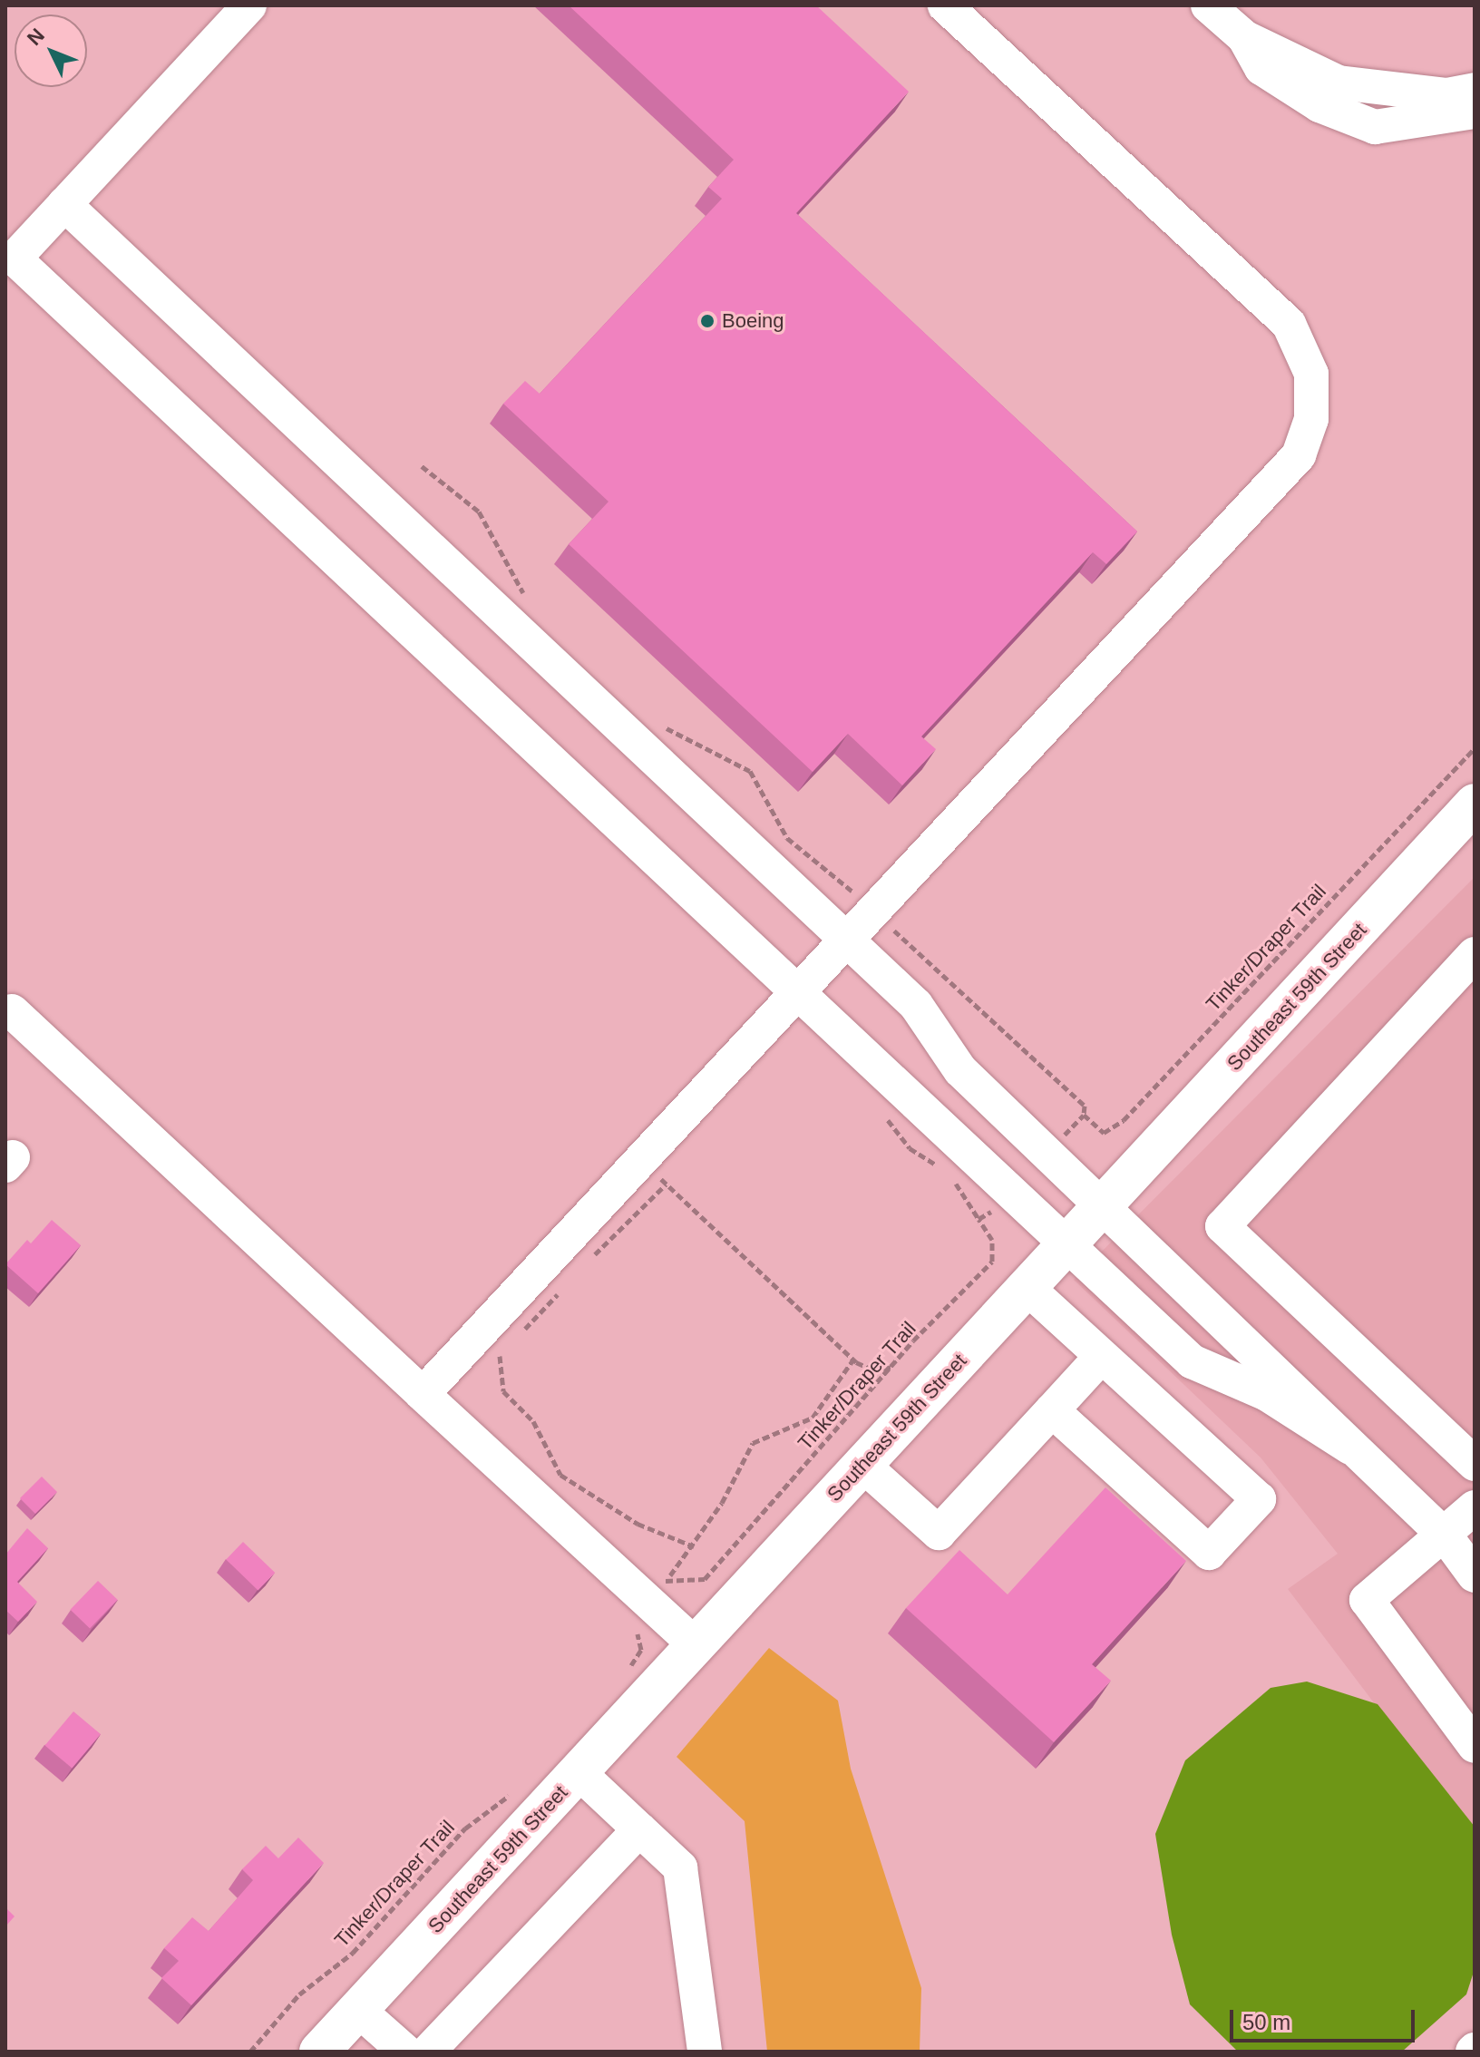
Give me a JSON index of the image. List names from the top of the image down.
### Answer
{
  "streets": {
    "main road": ["Southeast 59th Street"],
    "path": ["Tinker/Draper Trail"]
  },
  "places": ["Boeing"],
  "scale_bar": "50 m",
  "north": "top left"
}
